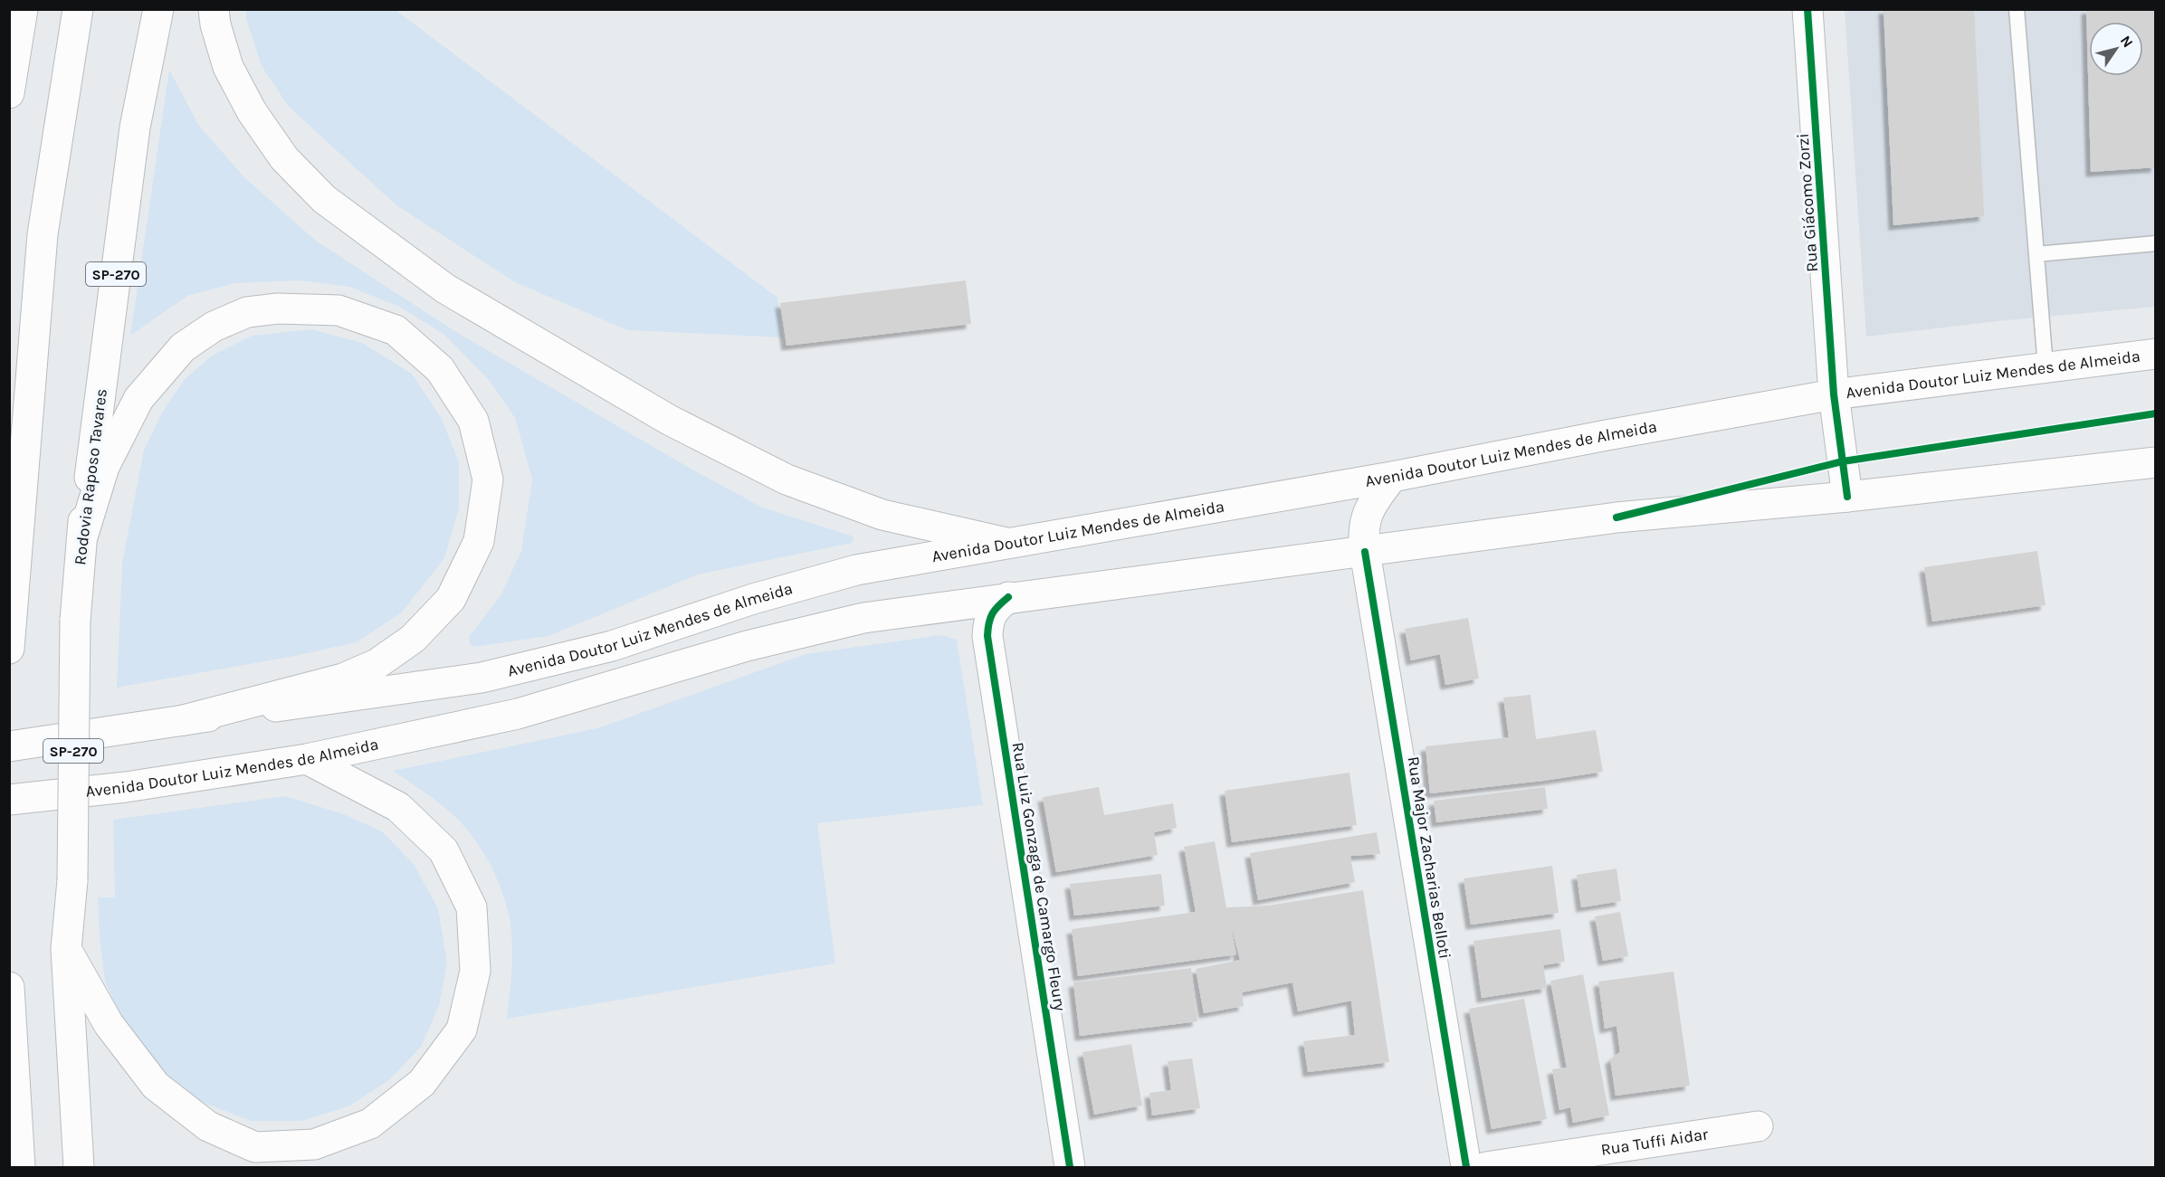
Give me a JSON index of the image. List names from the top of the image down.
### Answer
{
  "streets": {
    "main road": [
      "Rua Giácomo Zorzi",
      "SP-270",
      "Avenida Doutor Luiz Mendes de Almeida",
      "Rodovia Raposo Tavares",
      "Rua Major Zacharias Belloti",
      "Rua Luiz Gonzaga de Camargo Fleury",
      "Rua Tuffi Aidar"
    ]
  },
  "crossings": [
    ["Rua Giácomo Zorzi", "Avenida Doutor Luiz Mendes de Almeida"],
    ["SP-270", "Rodovia Raposo Tavares"],
    ["Avenida Doutor Luiz Mendes de Almeida", "Rua Major Zacharias Belloti"],
    ["Avenida Doutor Luiz Mendes de Almeida", "Rua Luiz Gonzaga de Camargo Fleury"]
  ],
  "north": "top right"
}
